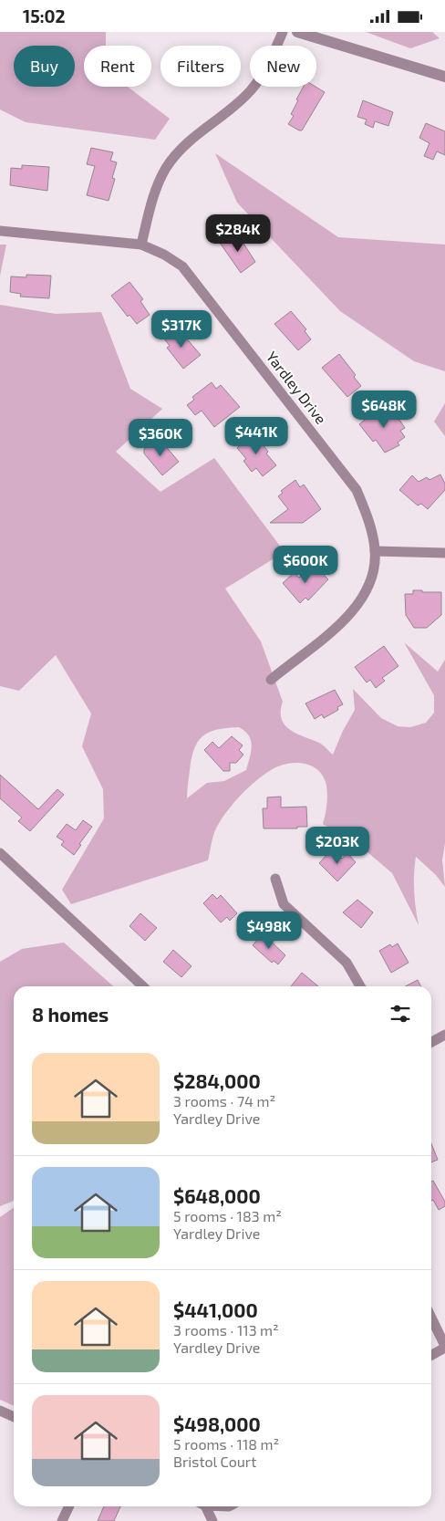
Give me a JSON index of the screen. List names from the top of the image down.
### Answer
{
  "streets": {
    "street": ["Yardley Drive"]
  },
  "page": {
    "status": "15:02",
    "chip": [
      "Buy",
      "Rent",
      "Filters",
      "New"
    ],
    "price": [
      "$284K",
      "$317K",
      "$648K",
      "$441K",
      "$360K",
      "$600K",
      "$203K",
      "$498K"
    ],
    "heading": "8 homes",
    "list": [
      {
        "name": "$284,000",
        "note": "3 rooms · 74 m² · Yardley Drive"
      },
      {
        "name": "$648,000",
        "note": "5 rooms · 183 m² · Yardley Drive"
      },
      {
        "name": "$441,000",
        "note": "3 rooms · 113 m² · Yardley Drive"
      },
      {
        "name": "$498,000",
        "note": "5 rooms · 118 m² · Bristol Court"
      }
    ]
  }
}
